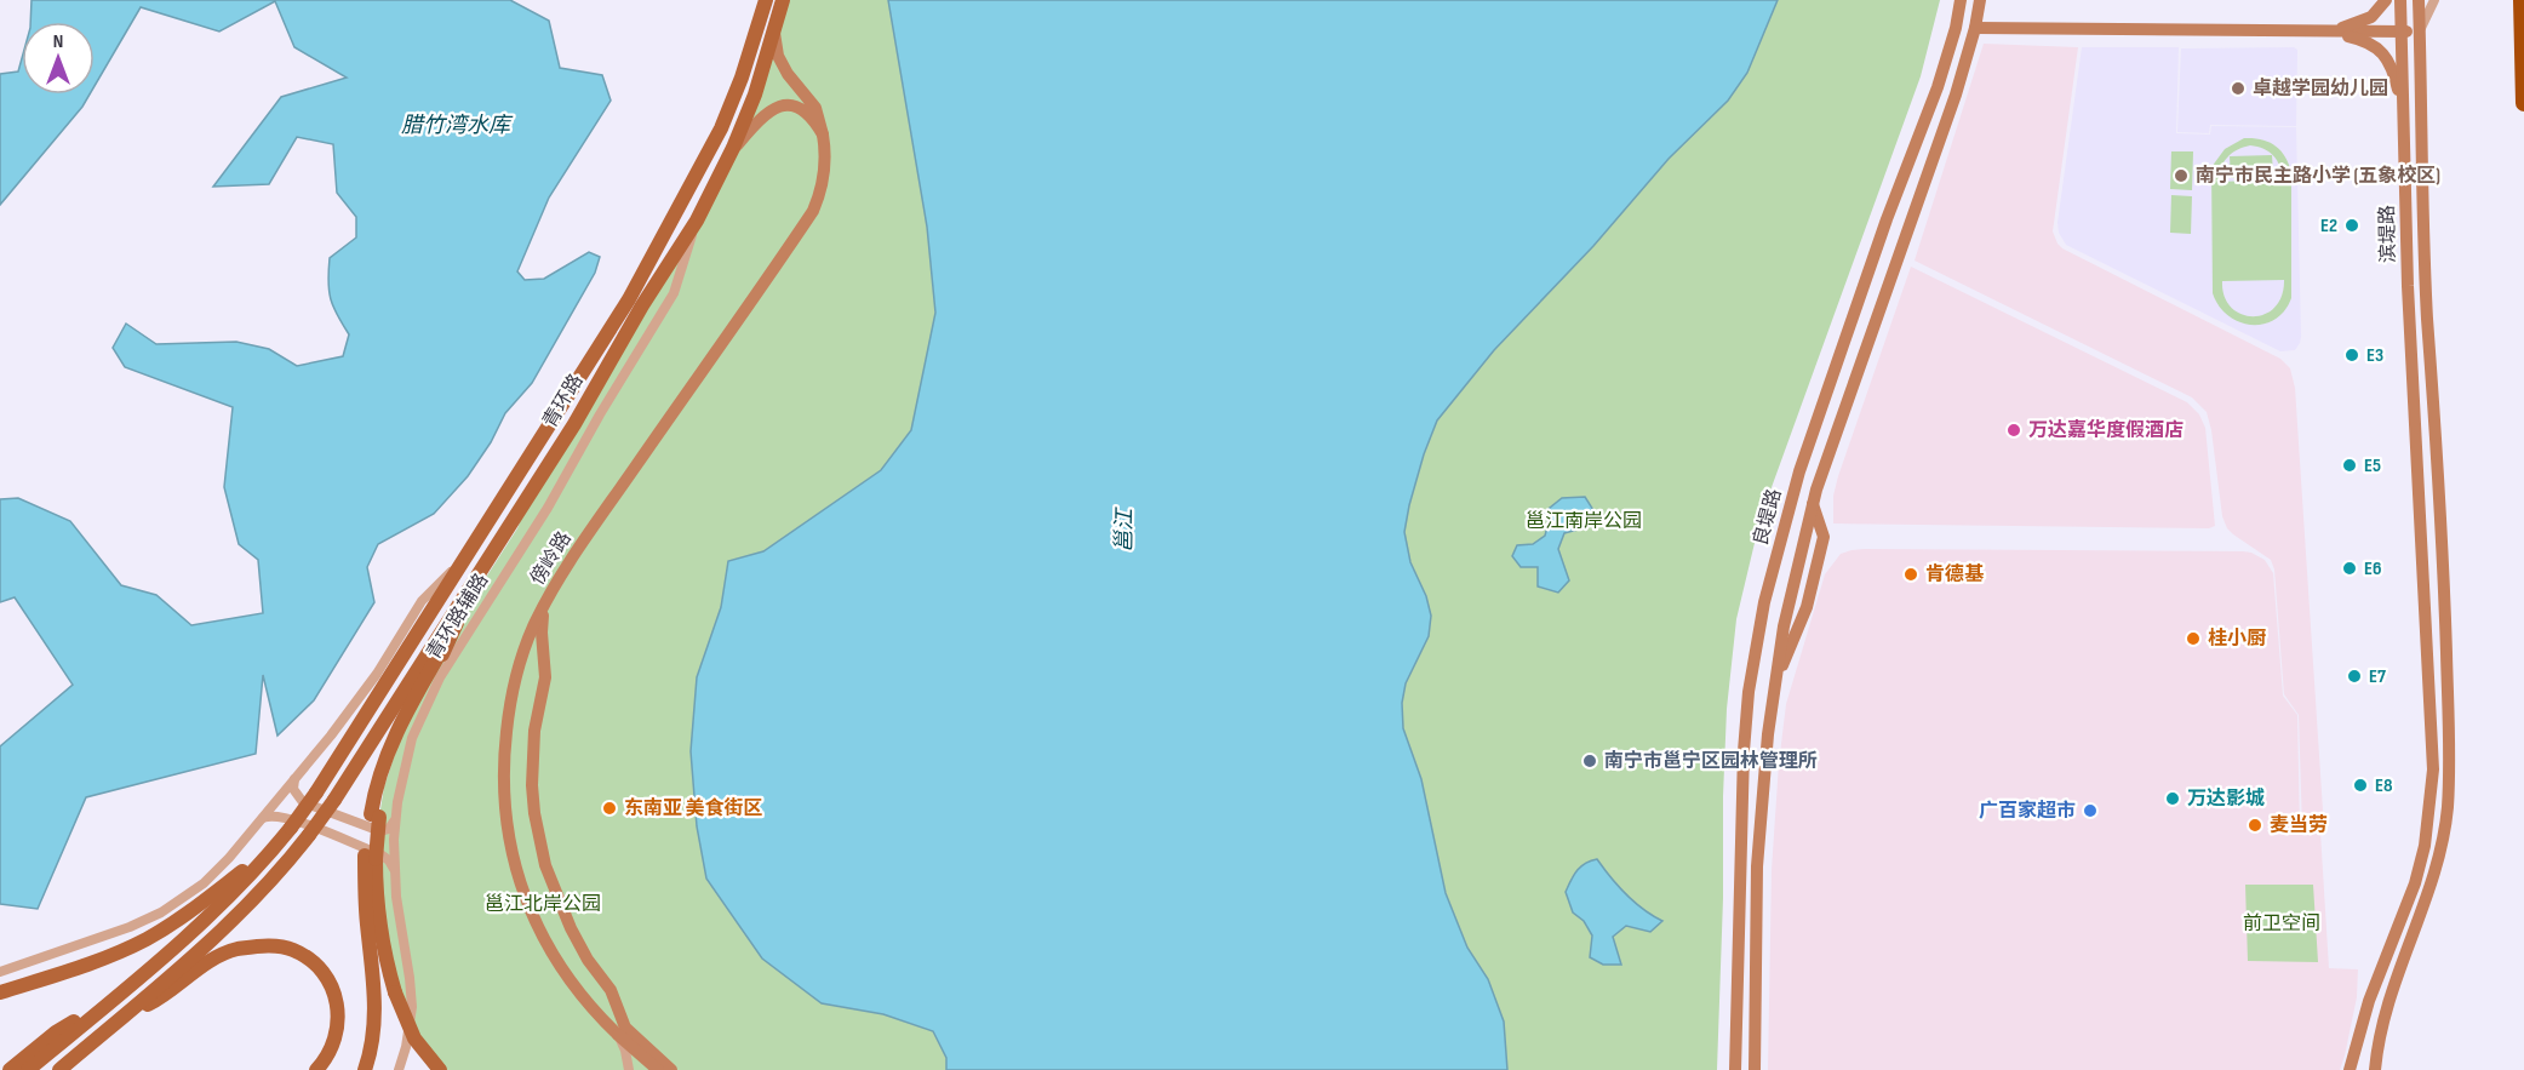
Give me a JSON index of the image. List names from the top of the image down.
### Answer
{
  "streets": {
    "main road": ["青环路"],
    "street": [
      "滨堤路",
      "良堤路",
      "傍岭路",
      "青环路辅路"
    ]
  },
  "crossings": [
    ["青环路", "傍岭路"],
    ["青环路", "青环路辅路"]
  ],
  "water": ["腊竹湾水库", "邕江"],
  "parks": ["邕江南岸公园", "邕江北岸公园", "前卫空间"],
  "places": [
    "卓越学园幼儿园",
    "南宁市民主路小学 (五象校区)",
    "E2",
    "E3",
    "万达嘉华度假酒店",
    "E5",
    "E6",
    "肯德基",
    "桂小厨",
    "E7",
    "南宁市邕宁区园林管理所",
    "E8",
    "万达影城",
    "东南亚 美食街区",
    "广百家超市",
    "麦当劳"
  ],
  "north": "top"
}
